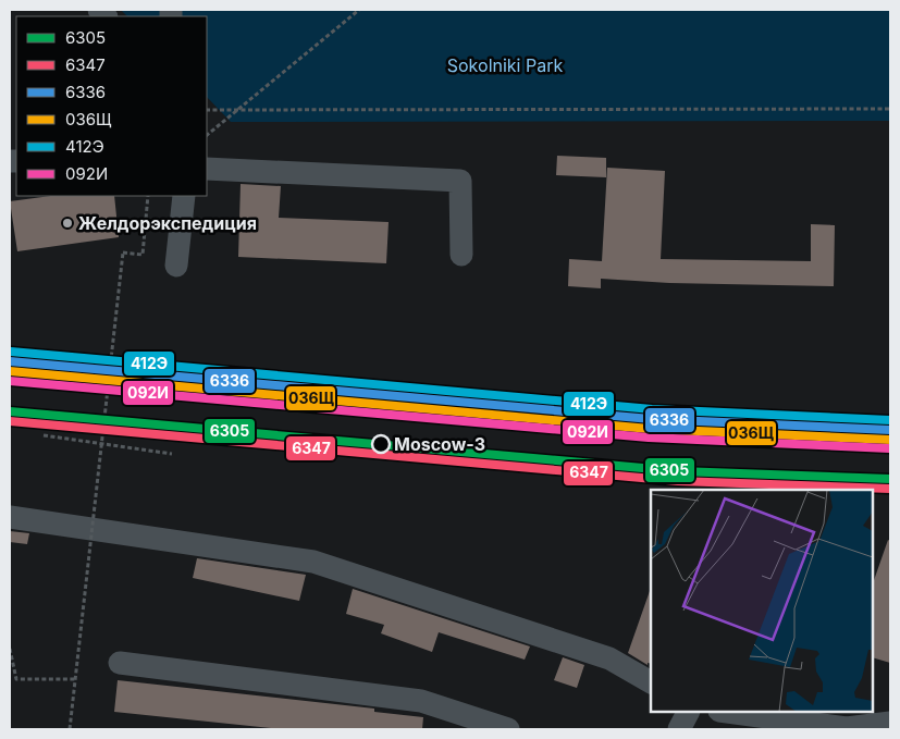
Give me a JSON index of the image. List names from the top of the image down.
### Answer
{
  "parks": ["Sokolniki Park"],
  "places": ["Желдорэкспедиция", "Moscow-3"],
  "lines": [
    "transit line 412Э",
    "transit line 6336",
    "transit line 036Щ",
    "transit line 092И",
    "transit line 6305",
    "transit line 6347"
  ],
  "legend": [
    "6305",
    "6347",
    "6336",
    "036Щ",
    "412Э",
    "092И"
  ]
}
